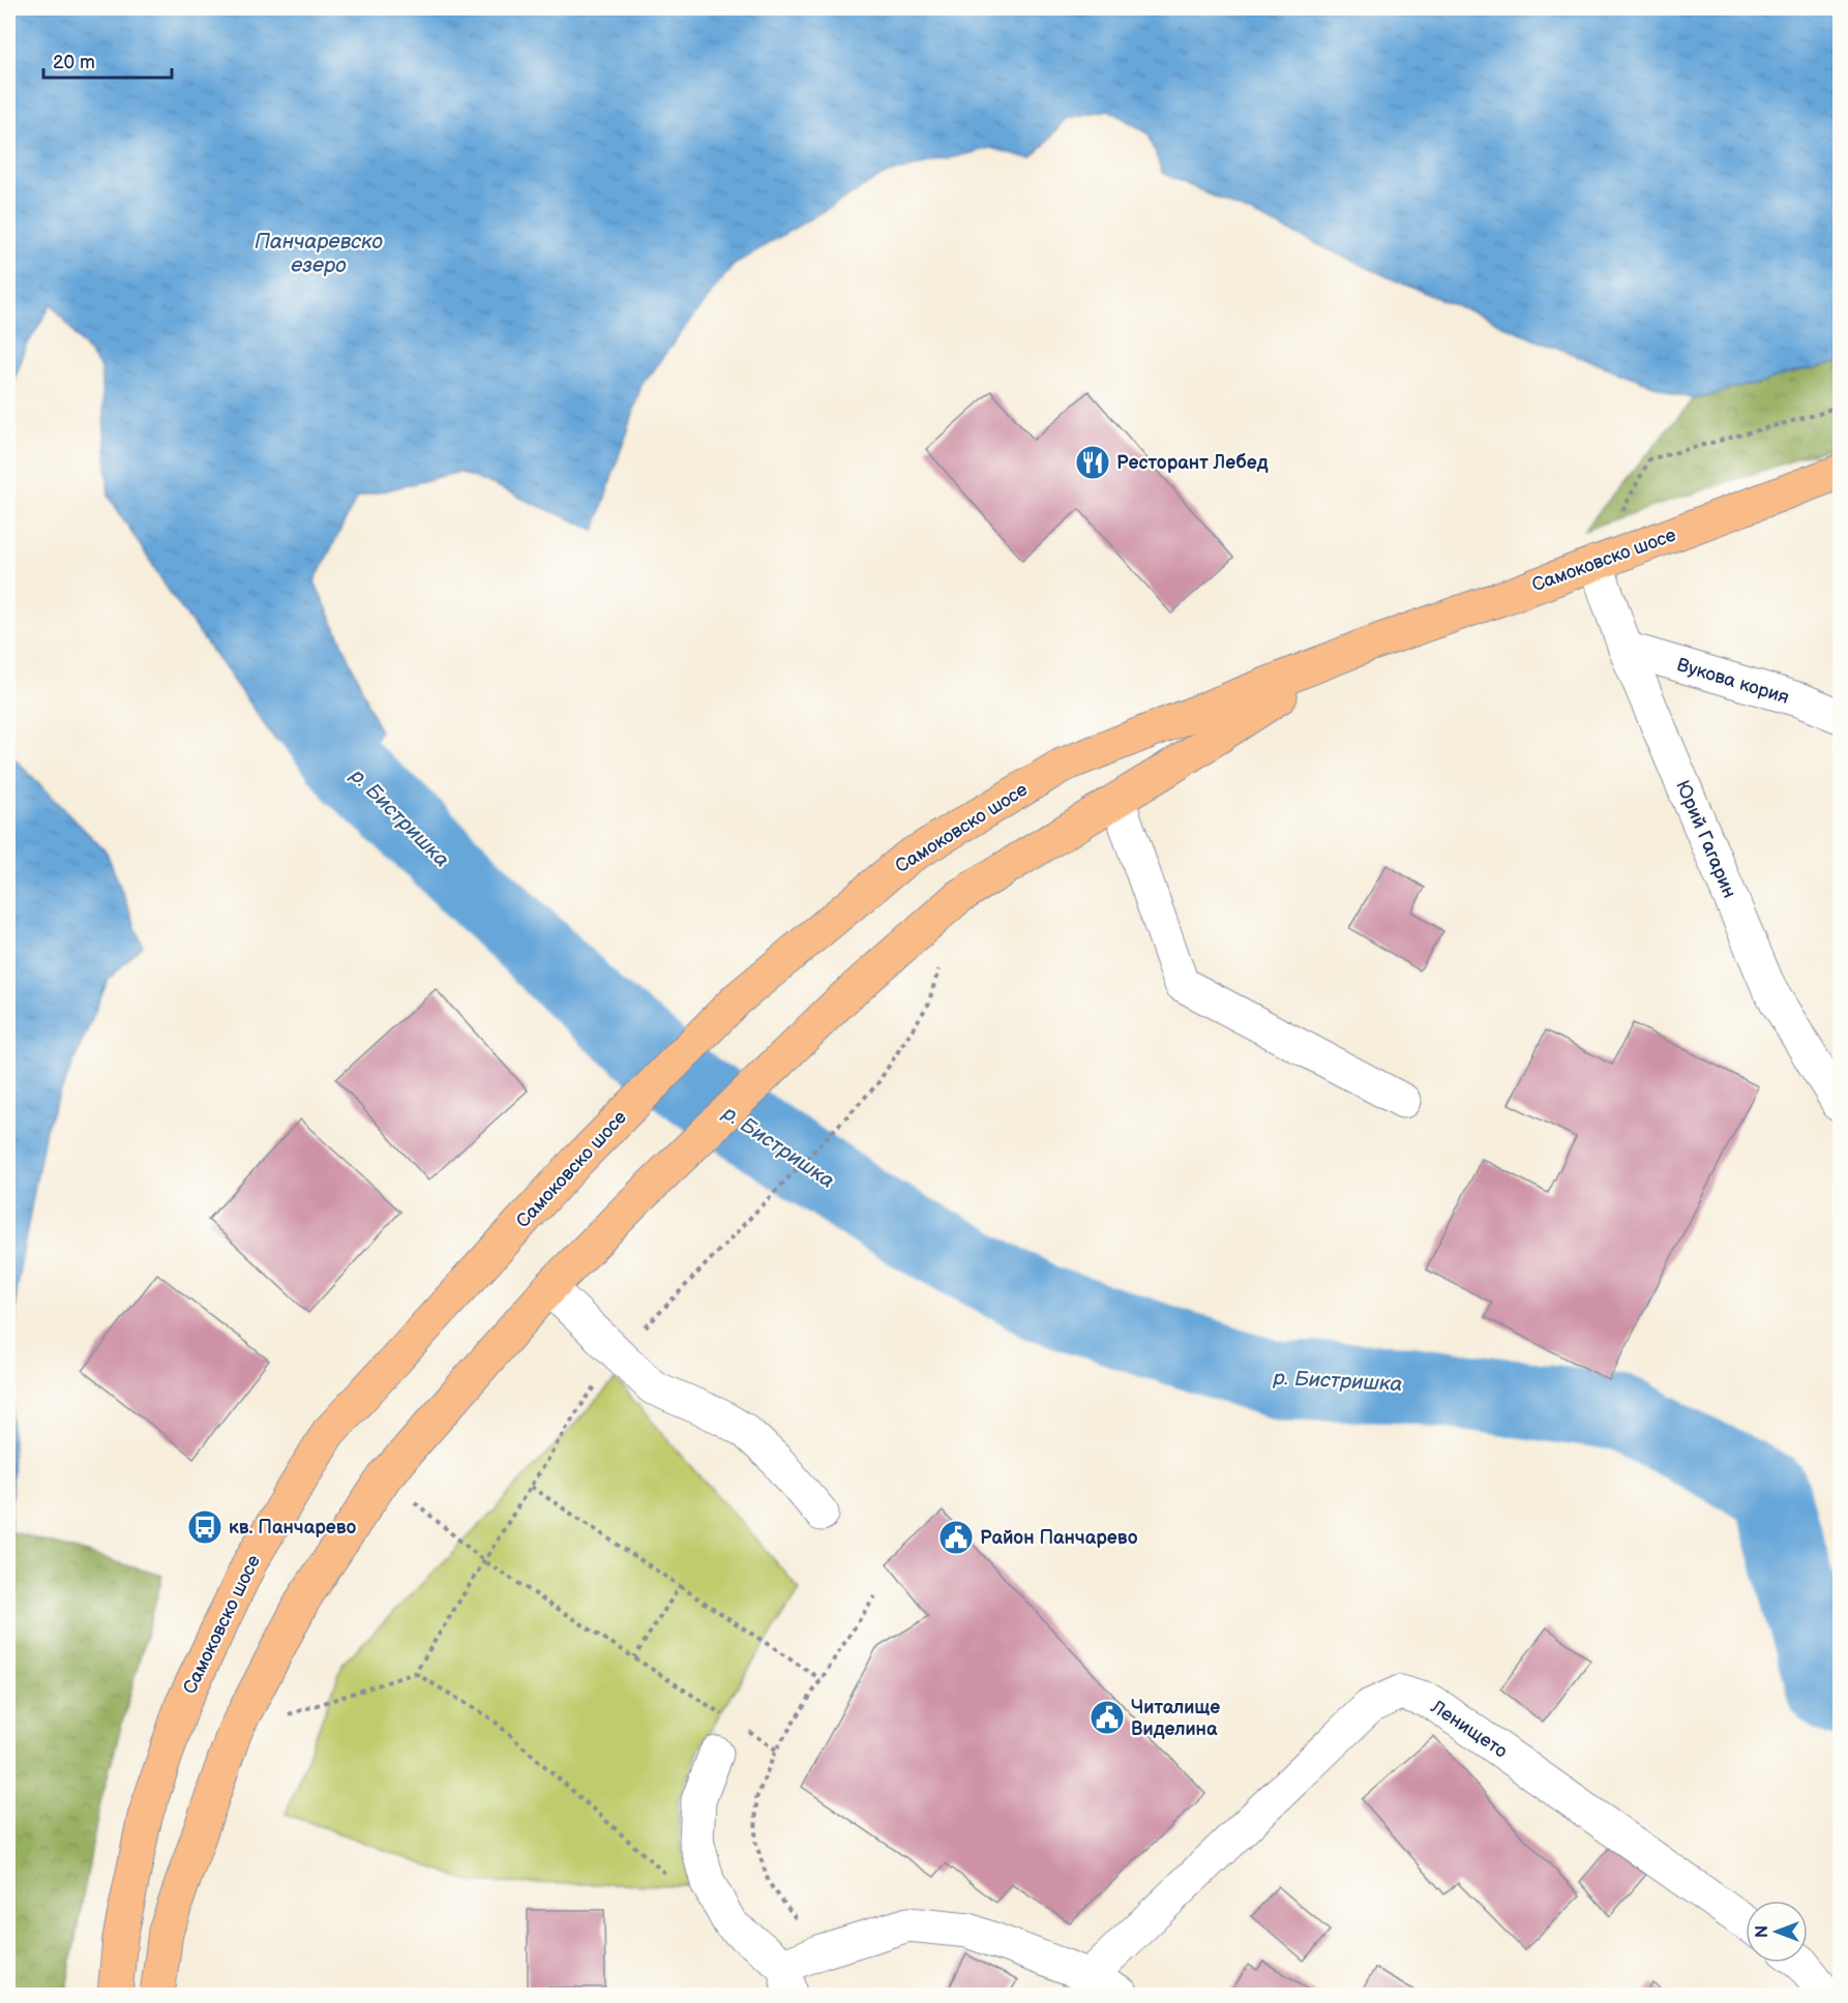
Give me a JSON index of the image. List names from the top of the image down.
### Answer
{
  "streets": {
    "main road": ["Самоковско шосе"],
    "street": ["Вукова кория", "Юрий Гагарин", "Ленището"]
  },
  "crossings": [
    ["Самоковско шосе", "Юрий Гагарин"],
    ["Вукова кория", "Юрий Гагарин"]
  ],
  "water": ["Панчаревско езеро", "р. Бистришка"],
  "places": {
    "restaurant": ["Ресторант Лебед"],
    "bus stop": ["кв. Панчарево"],
    "public building": ["Район Панчарево", "Читалище Виделина"]
  },
  "scale_bar": "20 m",
  "north": "left"
}
